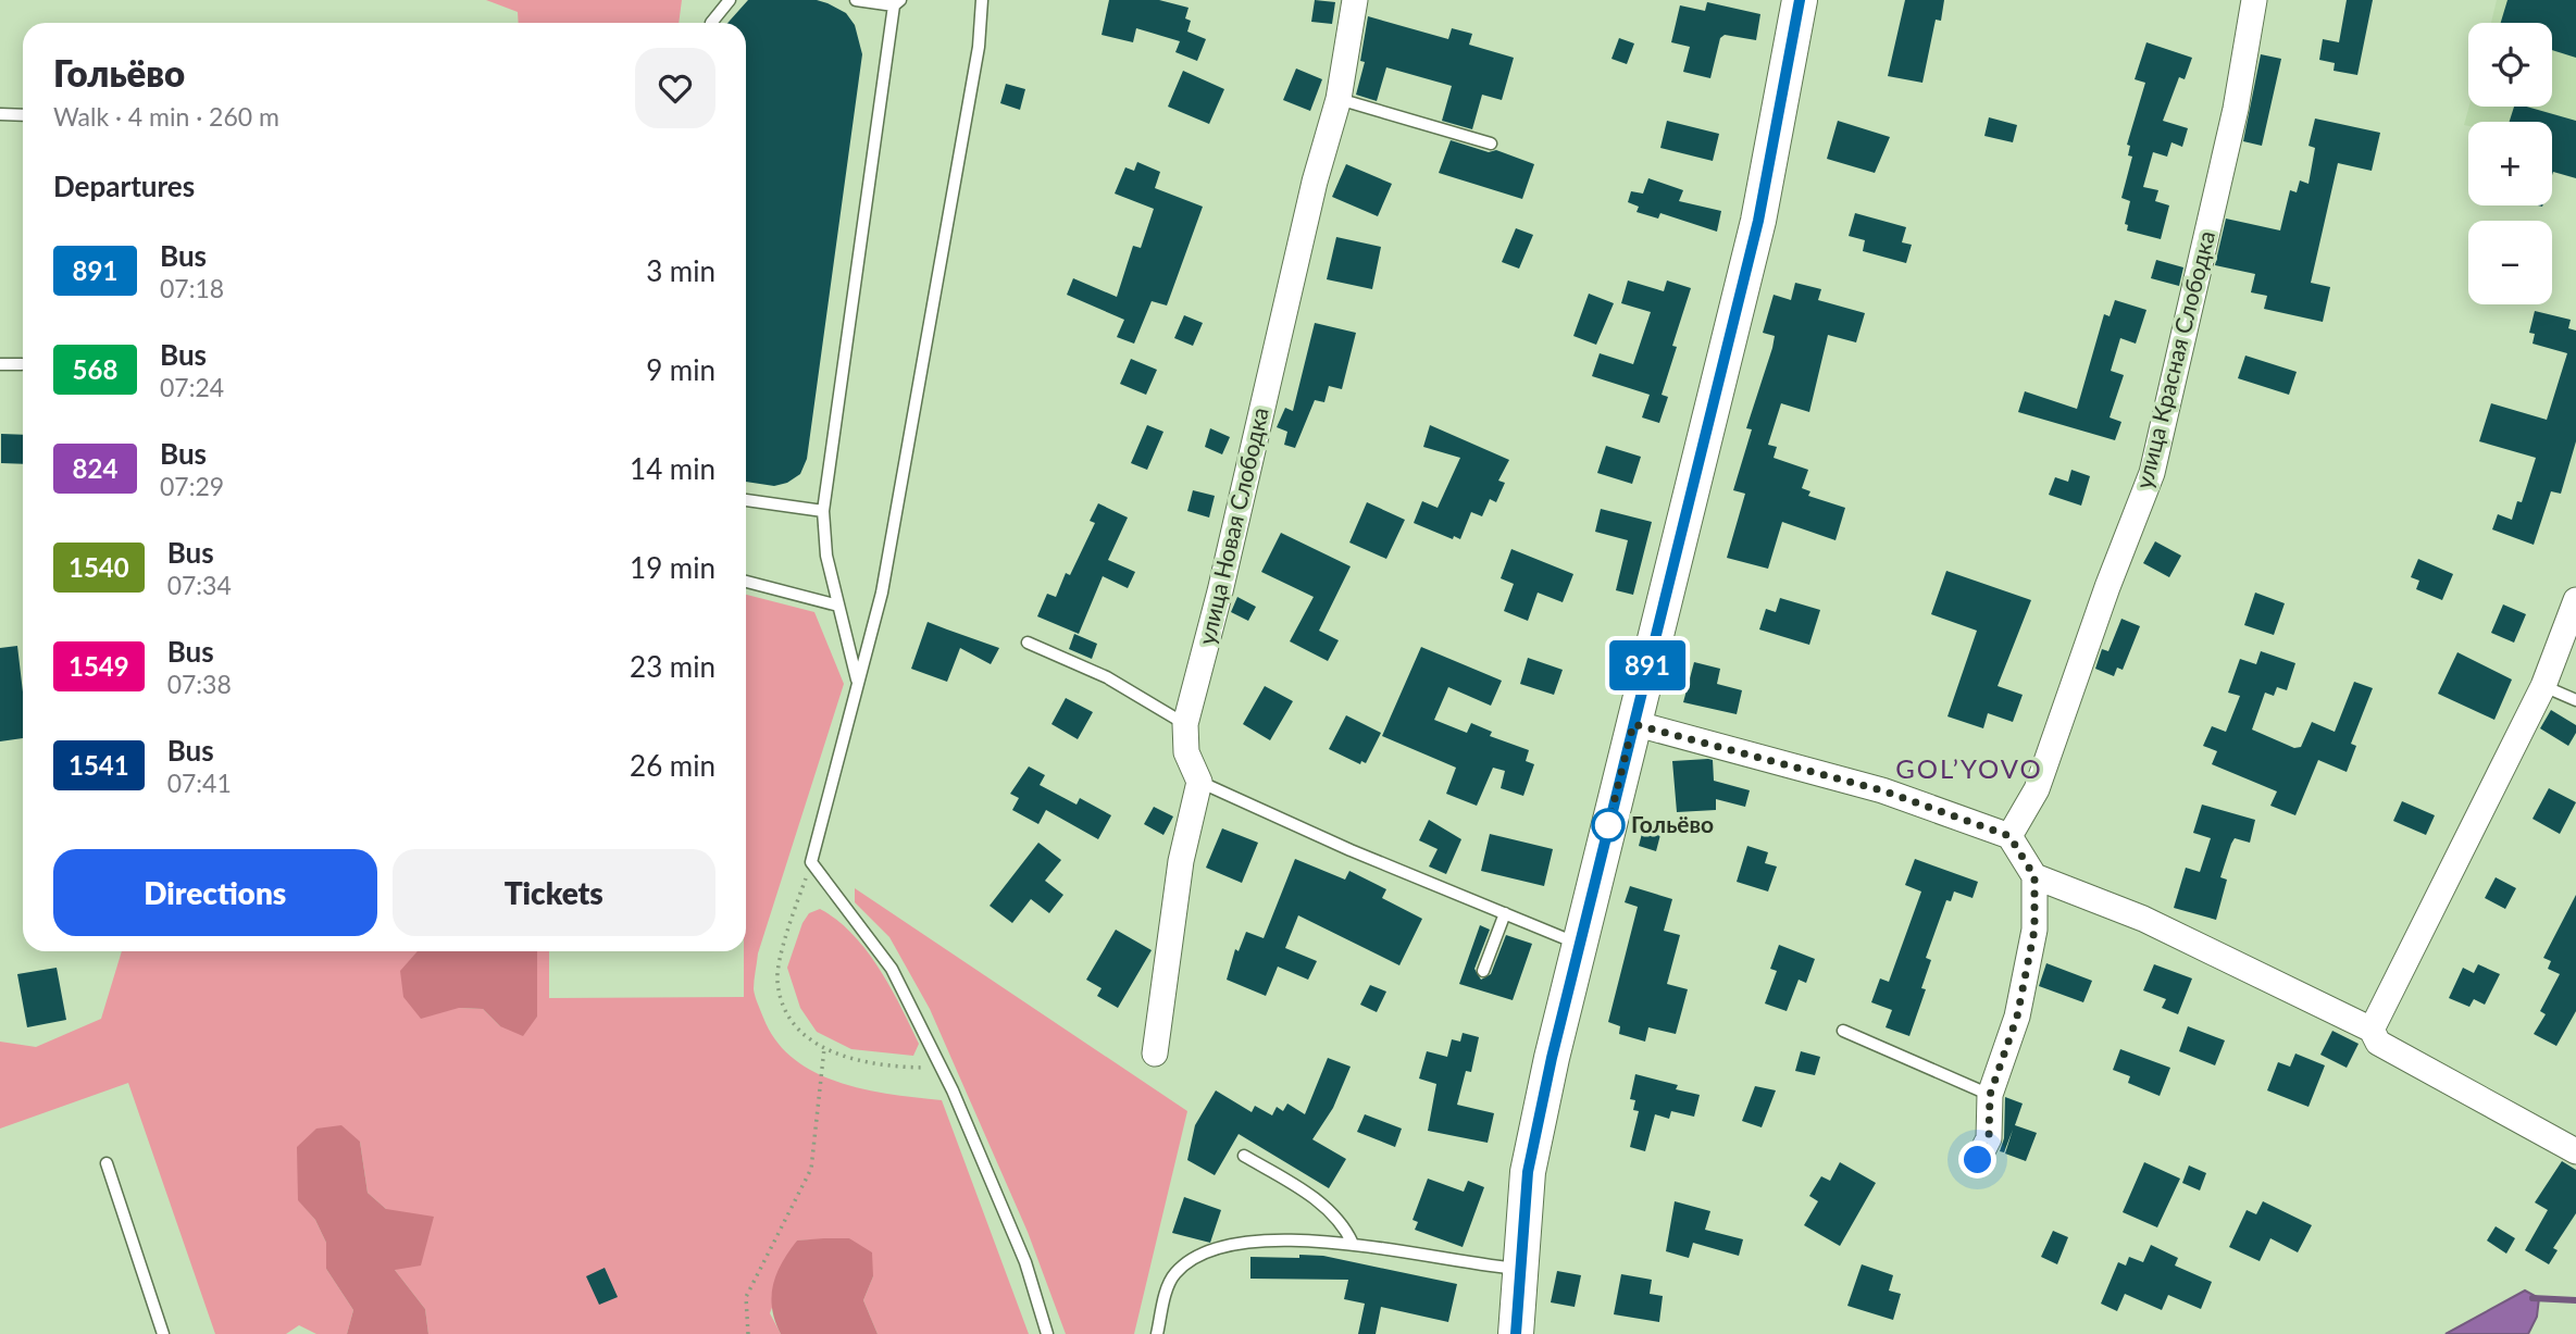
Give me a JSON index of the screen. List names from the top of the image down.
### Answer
{
  "streets": {
    "street": ["улица Красная Слободка", "улица Новая Слободка"]
  },
  "districts": ["GOL’YOVO"],
  "places": ["Гольёво"],
  "lines": ["bus line 891"],
  "page": {
    "on_map": "891",
    "map_buttons": ["+", "−"],
    "heading": [
      ["Гольёво", "Walk · 4 min · 260 m"],
      "Departures"
    ],
    "list": [
      {
        "mark": "891",
        "name": "Bus",
        "note": "07:18",
        "value": "3 min"
      },
      {
        "mark": "568",
        "name": "Bus",
        "note": "07:24",
        "value": "9 min"
      },
      {
        "mark": "824",
        "name": "Bus",
        "note": "07:29",
        "value": "14 min"
      },
      {
        "mark": "1540",
        "name": "Bus",
        "note": "07:34",
        "value": "19 min"
      },
      {
        "mark": "1549",
        "name": "Bus",
        "note": "07:38",
        "value": "23 min"
      },
      {
        "mark": "1541",
        "name": "Bus",
        "note": "07:41",
        "value": "26 min"
      }
    ],
    "buttons": ["Directions", "Tickets"]
  }
}
